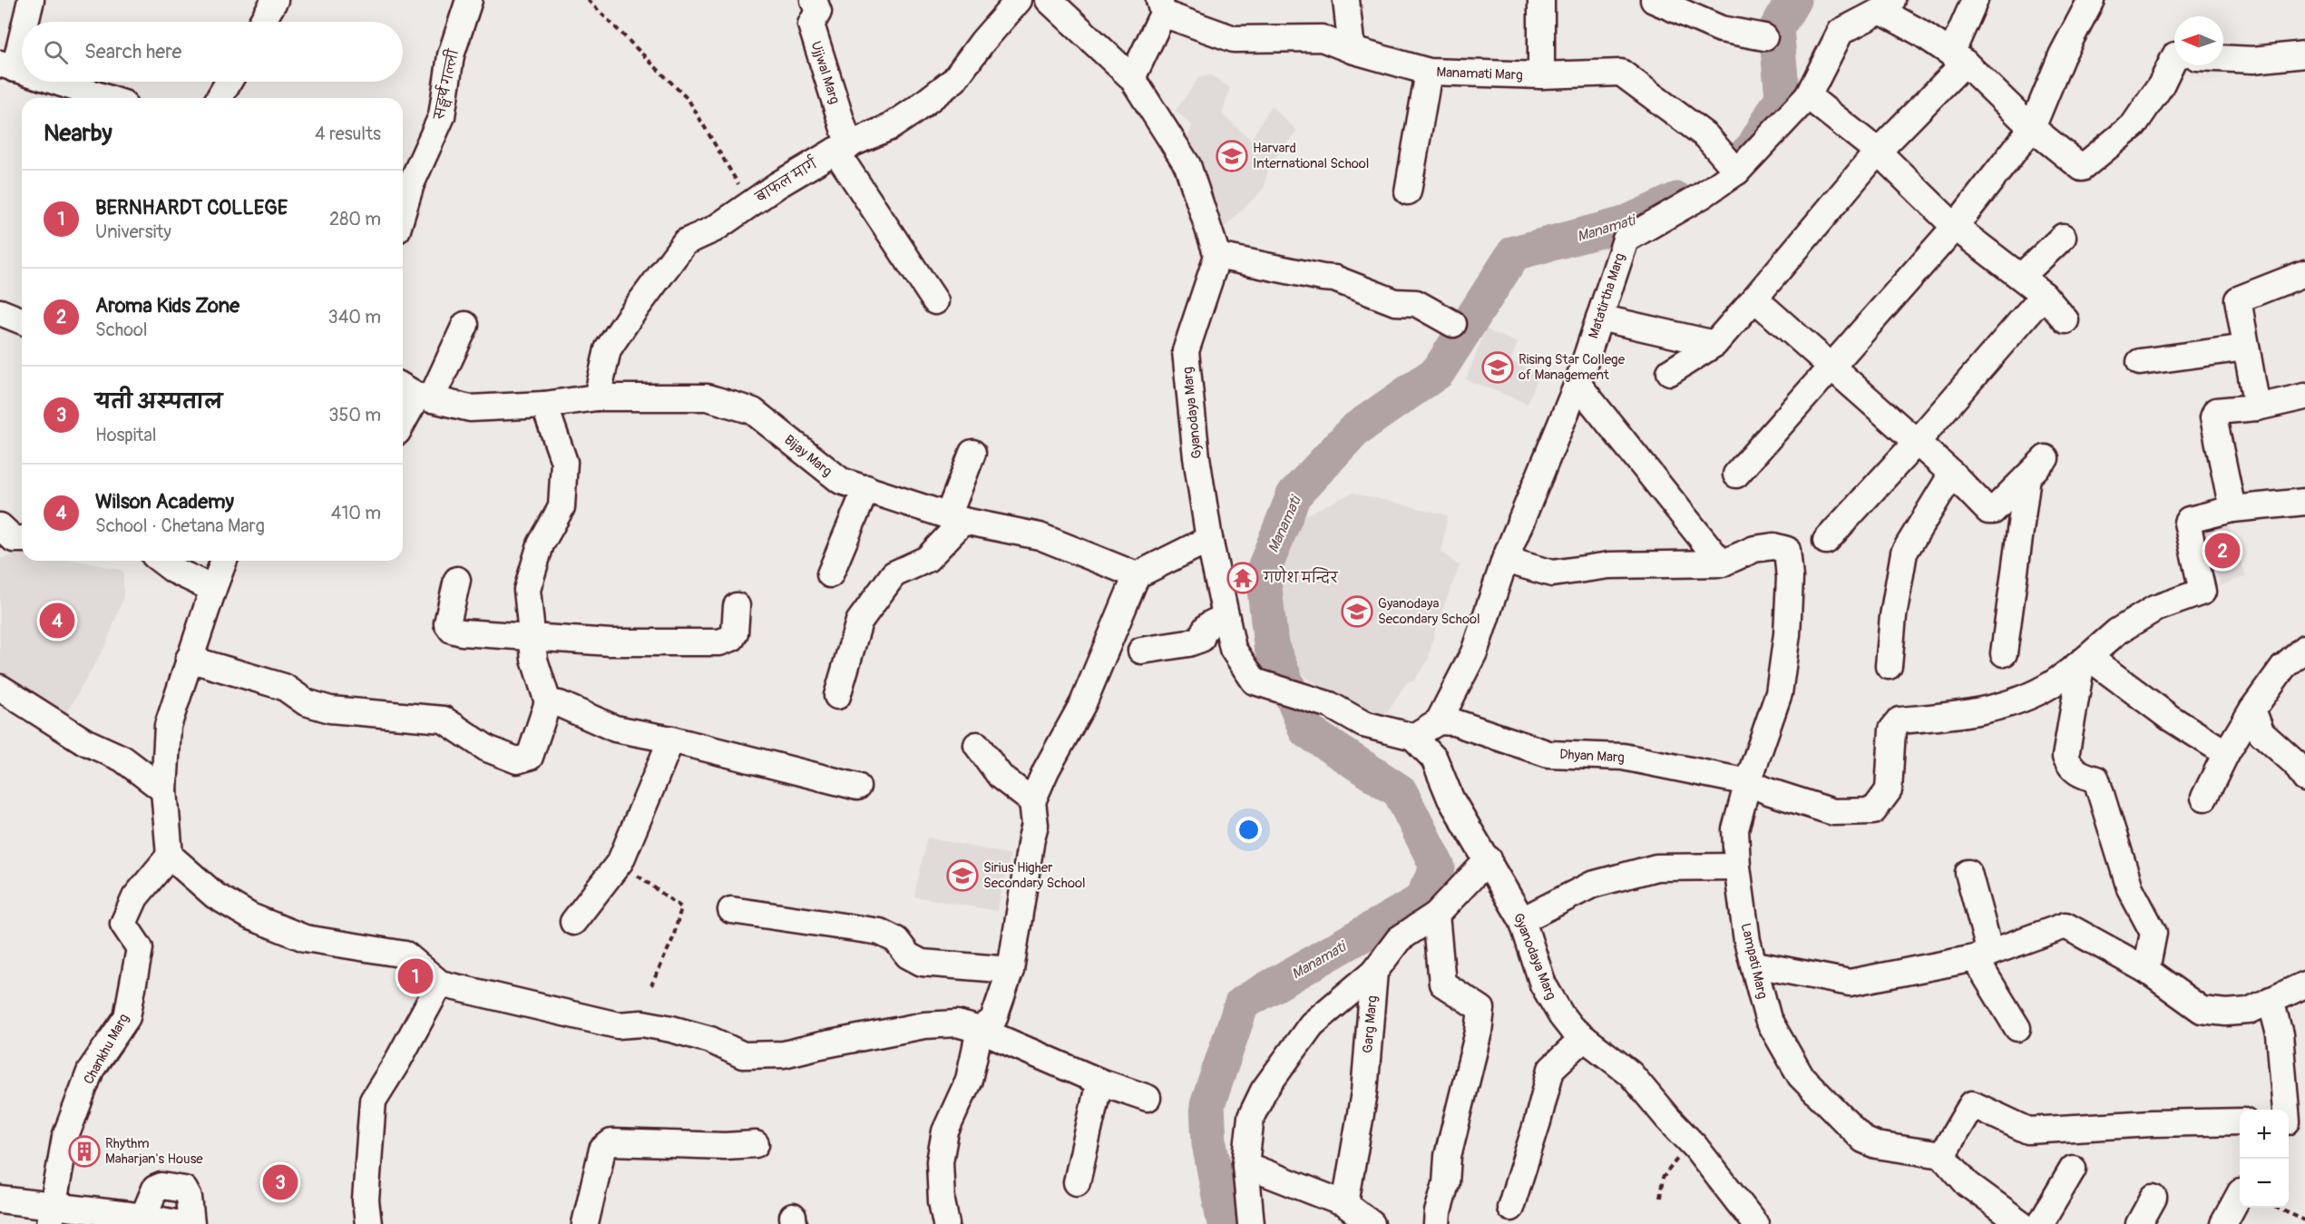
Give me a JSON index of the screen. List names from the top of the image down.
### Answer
{
  "streets": {
    "street": [
      "Ujjwal Marg",
      "Manamati Marg",
      "सङ्घर्ष गल्ली",
      "बाफल मार्ग",
      "Matatirtha Marg",
      "Gyanodaya Marg",
      "Bijay Marg",
      "Dhyan Marg",
      "Lampati Marg",
      "Garg Marg",
      "Chankhu Marg"
    ]
  },
  "crossings": [
    ["Ujjwal Marg", "बाफल मार्ग"],
    ["Manamati Marg", "Matatirtha Marg"],
    ["बाफल मार्ग", "Bijay Marg"],
    ["Matatirtha Marg", "Dhyan Marg"],
    ["Dhyan Marg", "Lampati Marg"]
  ],
  "water": ["Manamati"],
  "places": {
    "school or university": [
      "Harvard International School",
      "Rising Star College of Management",
      "Gyanodaya Secondary School",
      "Sirius Higher Secondary School"
    ],
    "temple": ["गणेश मन्दिर"],
    "building": ["Rhythm Maharjan's House"]
  },
  "north": "left",
  "page": {
    "search": "Search here",
    "heading": ["Nearby", "4 results"],
    "list": [
      {
        "mark": "1",
        "name": "BERNHARDT COLLEGE",
        "note": "University",
        "value": "280 m"
      },
      {
        "mark": "2",
        "name": "Aroma Kids Zone",
        "note": "School",
        "value": "340 m"
      },
      {
        "mark": "3",
        "name": "यती अस्पताल",
        "note": "Hospital",
        "value": "350 m"
      },
      {
        "mark": "4",
        "name": "Wilson Academy",
        "note": "School · Chetana Marg",
        "value": "410 m"
      }
    ],
    "pins": [
      "2",
      "4",
      "1",
      "3"
    ],
    "map_buttons": ["+", "−"]
  }
}
